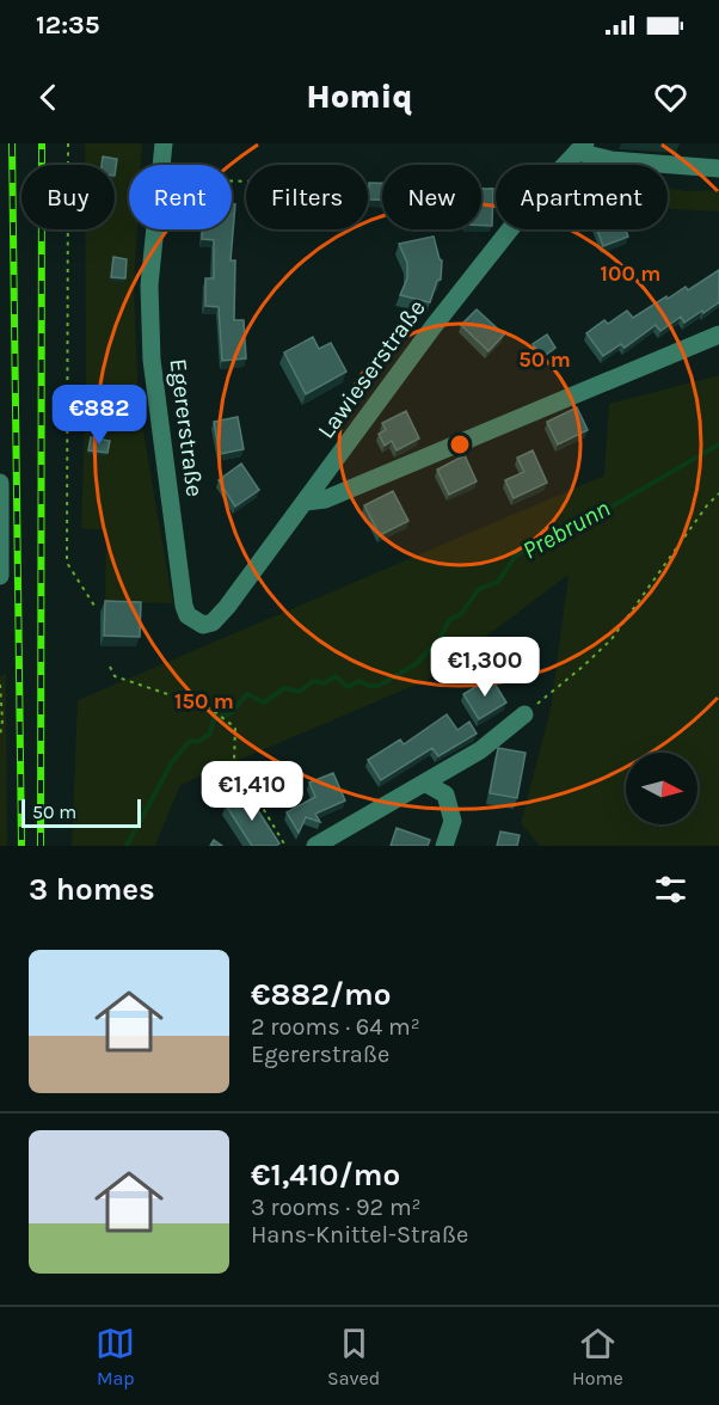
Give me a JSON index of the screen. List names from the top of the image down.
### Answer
{
  "streets": {
    "street": ["Lawieserstraße", "Egererstraße"]
  },
  "crossings": [
    ["Lawieserstraße", "Egererstraße"]
  ],
  "water": ["Prebrunn"],
  "scale_bar": "50 m",
  "north": "right",
  "page": {
    "status": "12:35",
    "header": "Homiq",
    "chip": [
      "Buy",
      "Rent",
      "Filters",
      "New",
      "Apartment"
    ],
    "price": ["€882", "€1,300", "€1,410"],
    "scale": "50 m",
    "heading": "3 homes",
    "list": [
      {
        "name": "€882/mo",
        "note": "2 rooms · 64 m² · Egererstraße"
      },
      {
        "name": "€1,410/mo",
        "note": "3 rooms · 92 m² · Hans-Knittel-Straße"
      }
    ],
    "tabs": ["Map", "Saved", "Home"]
  },
  "rings": ["100 m", "50 m", "150 m"]
}
